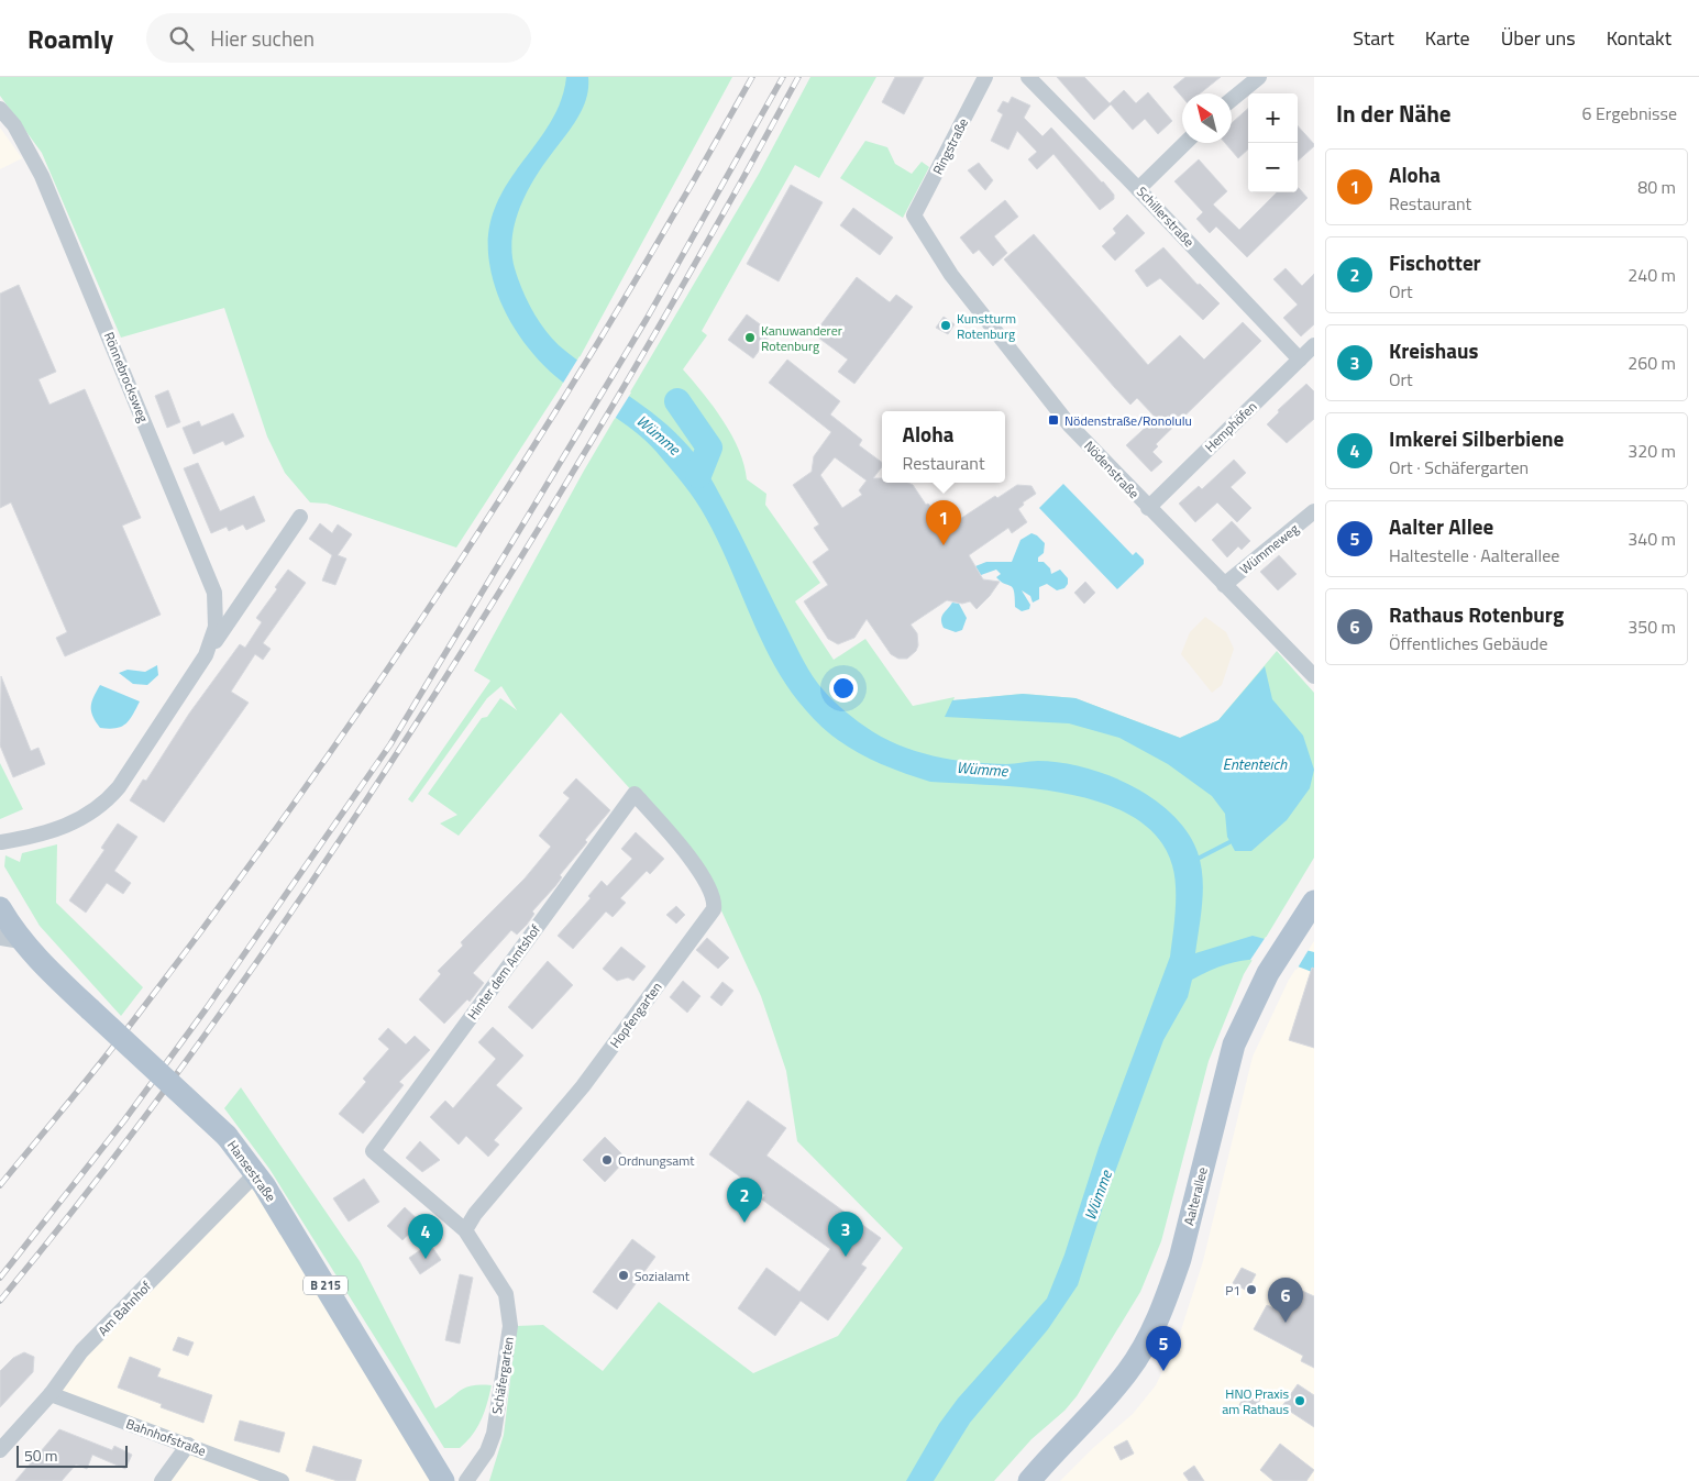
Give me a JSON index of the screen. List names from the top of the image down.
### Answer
{
  "streets": {
    "main road": ["Hansestraße", "Aalterallee", "B 215"],
    "street": [
      "Ringstraße",
      "Schillerstraße",
      "Rönnebrocksweg",
      "Hemphöfen",
      "Nödenstraße",
      "Wümmeweg",
      "Hinter dem Amtshof",
      "Hopfengarten",
      "Am Bahnhof",
      "Schäfergarten",
      "Bahnhofstraße"
    ]
  },
  "crossings": [
    ["Ringstraße", "Nödenstraße"],
    ["Schillerstraße", "Hemphöfen"],
    ["Hemphöfen", "Nödenstraße"],
    ["Nödenstraße", "Wümmeweg"],
    ["Hinter dem Amtshof", "Hopfengarten"],
    ["Hinter dem Amtshof", "Schäfergarten"],
    ["Hopfengarten", "Schäfergarten"],
    ["Hansestraße", "Am Bahnhof"],
    ["Am Bahnhof", "Bahnhofstraße"]
  ],
  "water": ["Wümme", "Ententeich"],
  "places": {
    "other": [
      "Kunstturm Rotenburg",
      "Kanuwanderer Rotenburg",
      "Ordnungsamt",
      "Sozialamt",
      "P1",
      "HNO Praxis am Rathaus"
    ],
    "transit": ["Nödenstraße/Ronolulu"]
  },
  "scale_bar": "50 m",
  "north": "top left",
  "page": {
    "header": "Roamly",
    "search": "Hier suchen",
    "nav": [
      "Start",
      "Karte",
      "Über uns",
      "Kontakt"
    ],
    "heading": ["In der Nähe", "6 Ergebnisse"],
    "map_buttons": ["+", "−"],
    "list": [
      {
        "mark": "1",
        "name": "Aloha",
        "note": "Restaurant",
        "value": "80 m"
      },
      {
        "mark": "2",
        "name": "Fischotter",
        "note": "Ort",
        "value": "240 m"
      },
      {
        "mark": "3",
        "name": "Kreishaus",
        "note": "Ort",
        "value": "260 m"
      },
      {
        "mark": "4",
        "name": "Imkerei Silberbiene",
        "note": "Ort · Schäfergarten",
        "value": "320 m"
      },
      {
        "mark": "5",
        "name": "Aalter Allee",
        "note": "Haltestelle · Aalterallee",
        "value": "340 m"
      },
      {
        "mark": "6",
        "name": "Rathaus Rotenburg",
        "note": "Öffentliches Gebäude",
        "value": "350 m"
      }
    ],
    "popup": ["Aloha", "Restaurant"],
    "pins": [
      "1",
      "2",
      "3",
      "4",
      "6",
      "5"
    ],
    "scale": "50 m"
  }
}
